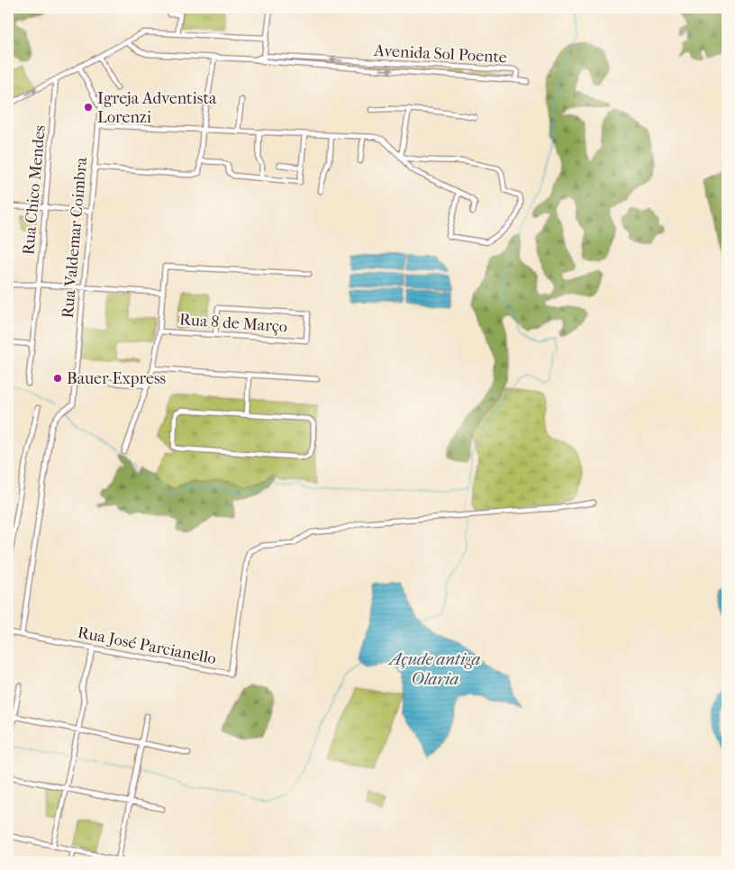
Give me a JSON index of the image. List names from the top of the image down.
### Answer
{
  "streets": {
    "street": [
      "Avenida Sol Poente",
      "Rua Chico Mendes",
      "Rua Valdemar Coimbra",
      "Rua 8 de Março",
      "Rua José Parcianello"
    ]
  },
  "crossings": [
    ["Rua Valdemar Coimbra", "Rua José Parcianello"]
  ],
  "water": ["Açude antiga Olaria"],
  "places": ["Igreja Adventista Lorenzi", "Bauer Express"]
}
